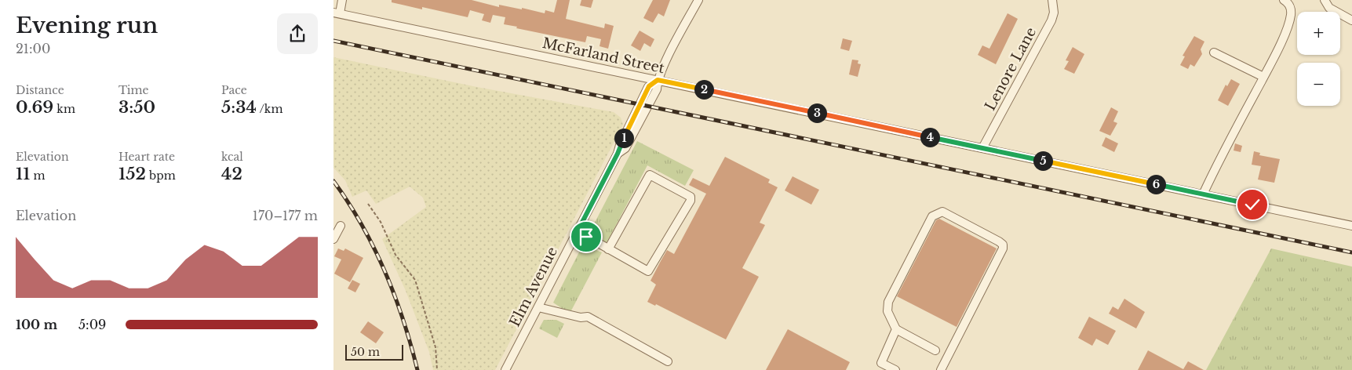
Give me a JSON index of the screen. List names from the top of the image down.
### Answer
{
  "streets": {
    "street": ["McFarland Street", "Lenore Lane", "Elm Avenue"]
  },
  "crossings": [
    ["McFarland Street", "Lenore Lane"],
    ["McFarland Street", "Elm Avenue"]
  ],
  "scale_bar": "50 m",
  "page": {
    "heading": ["Evening run", "21:00"],
    "map_buttons": ["+", "−"],
    "stats": [
      ["Distance", "0.69 km"],
      ["Time", "3:50"],
      ["Pace", "5:34 /km"],
      ["Elevation", "11 m"],
      ["Heart rate", "152 bpm"],
      ["kcal", "42"]
    ],
    "pins": [
      "2",
      "3",
      "4",
      "1",
      "5",
      "6"
    ],
    "chart": ["Elevation", "170–177 m"],
    "list": [
      {
        "name": "100 m",
        "note": "5:09"
      }
    ],
    "scale": "50 m"
  }
}
